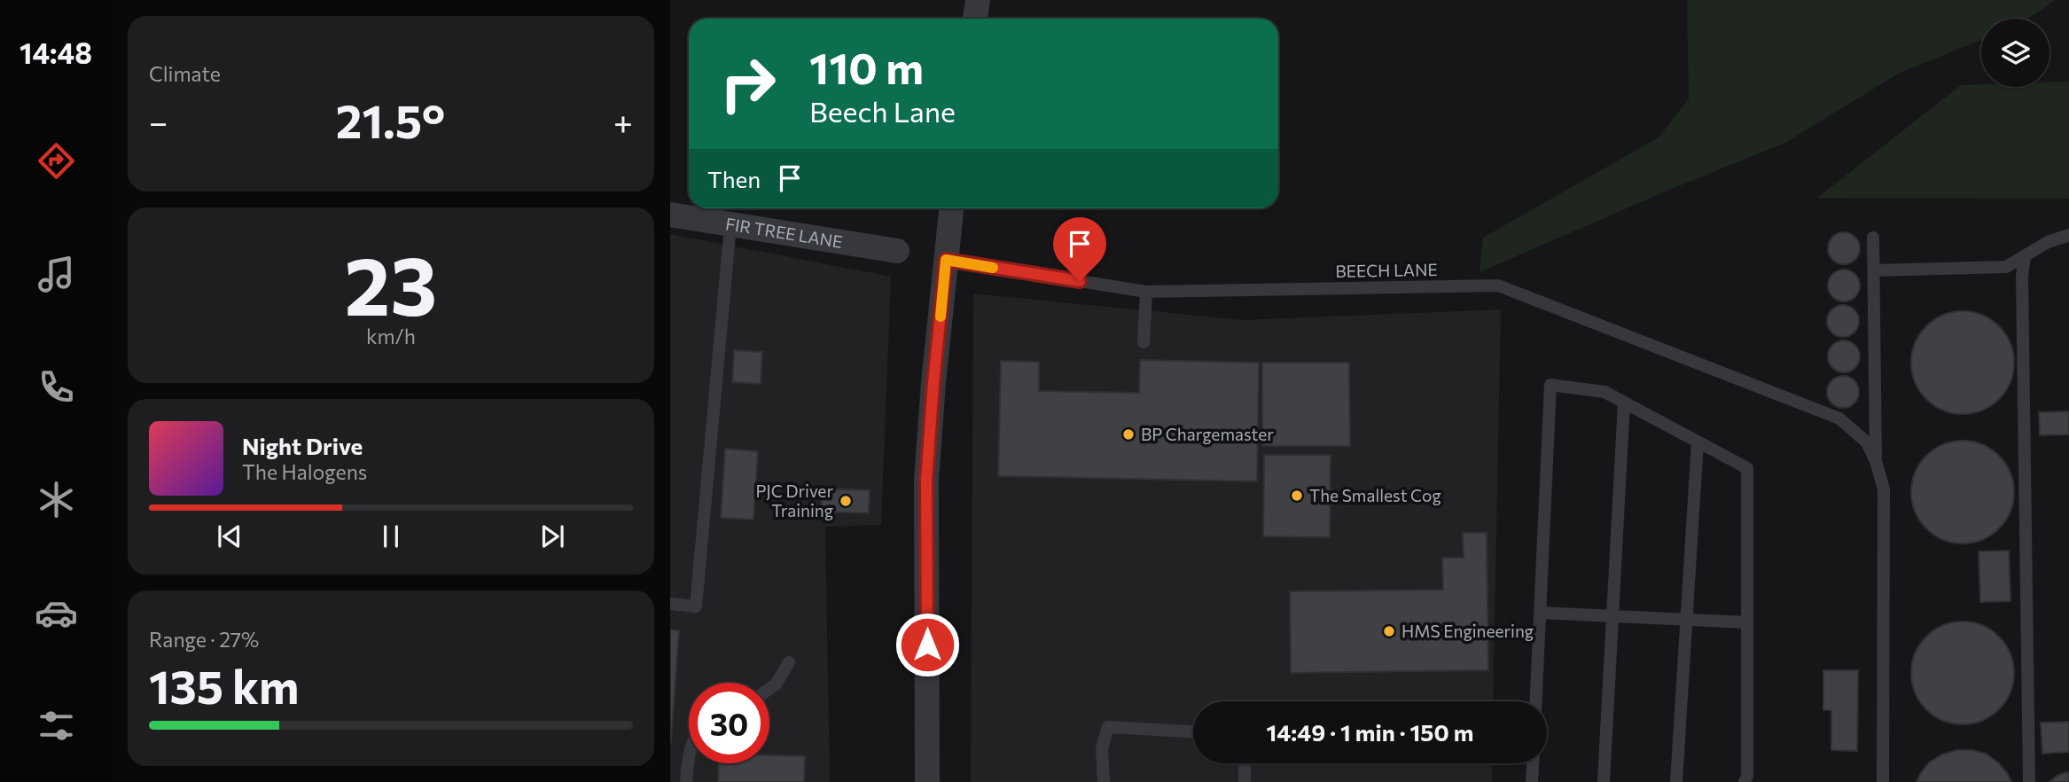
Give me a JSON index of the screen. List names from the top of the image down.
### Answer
{
  "streets": {
    "street": ["FIR TREE LANE"],
    "lane": ["BEECH LANE"]
  },
  "places": [
    "BP Chargemaster",
    "The Smallest Cog",
    "PJC Driver Training",
    "HMS Engineering"
  ],
  "page": {
    "tabs": "14:48",
    "tile": [
      "Climate",
      ["23", "km/h"],
      ["Range · 27%", "135 km"]
    ],
    "turn": ["110 m", "Beech Lane"],
    "heat": ["−", "21.5°", "+"],
    "then": "Then",
    "song": ["Night Drive", "The Halogens"],
    "limit": "30",
    "trip": "14:49 · 1 min · 150 m"
  }
}
